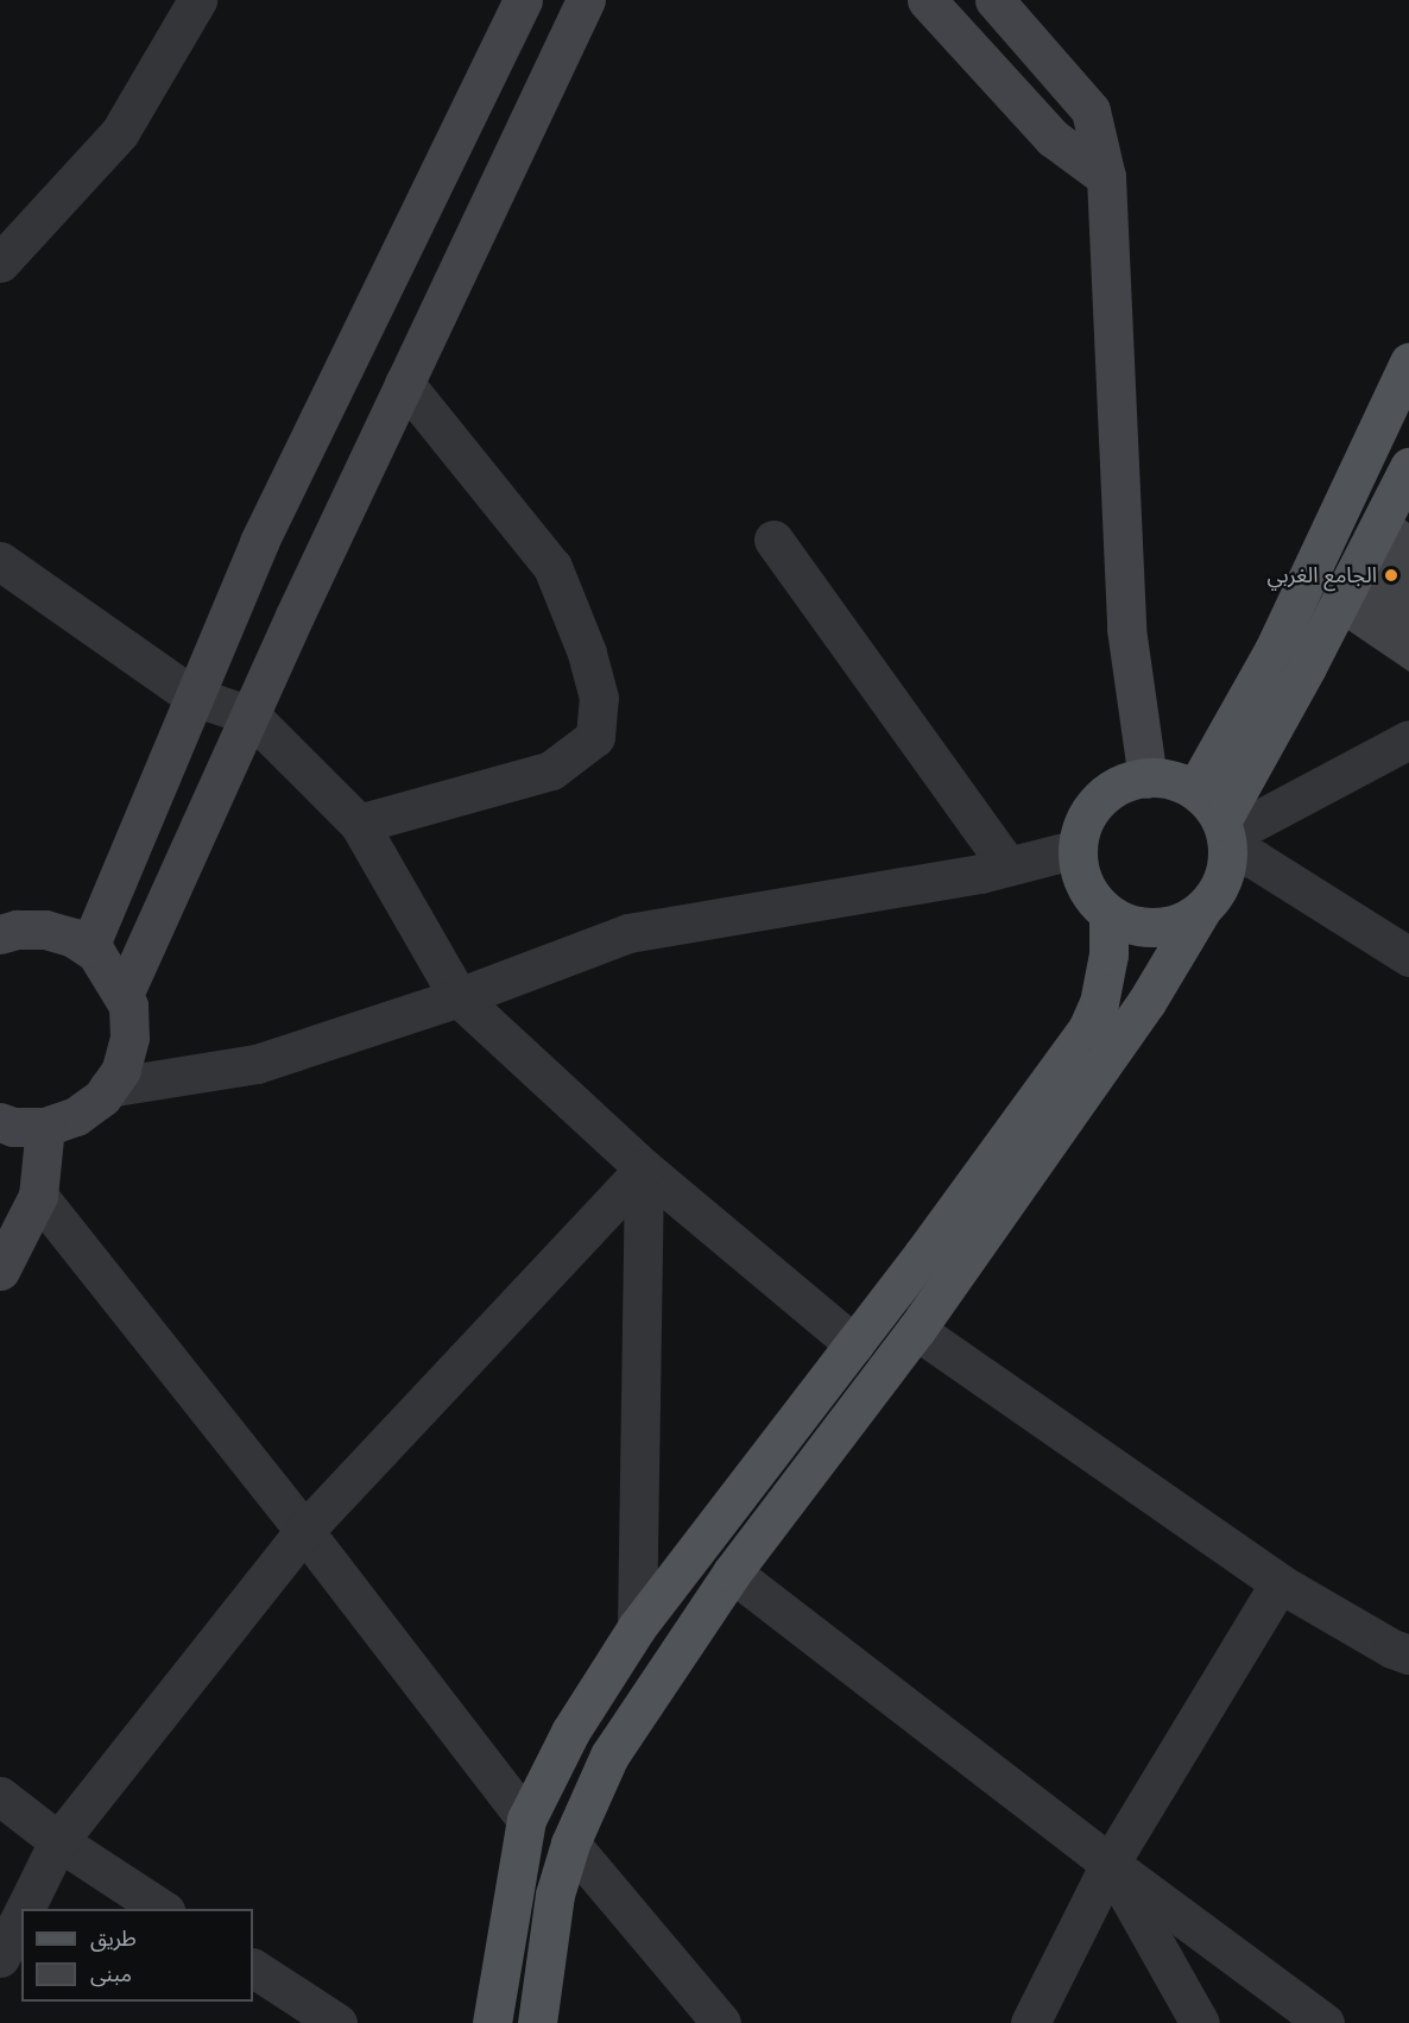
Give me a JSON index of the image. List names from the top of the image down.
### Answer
{
  "places": ["الجامع الغربي"],
  "legend": ["طريق", "مبنى"]
}
